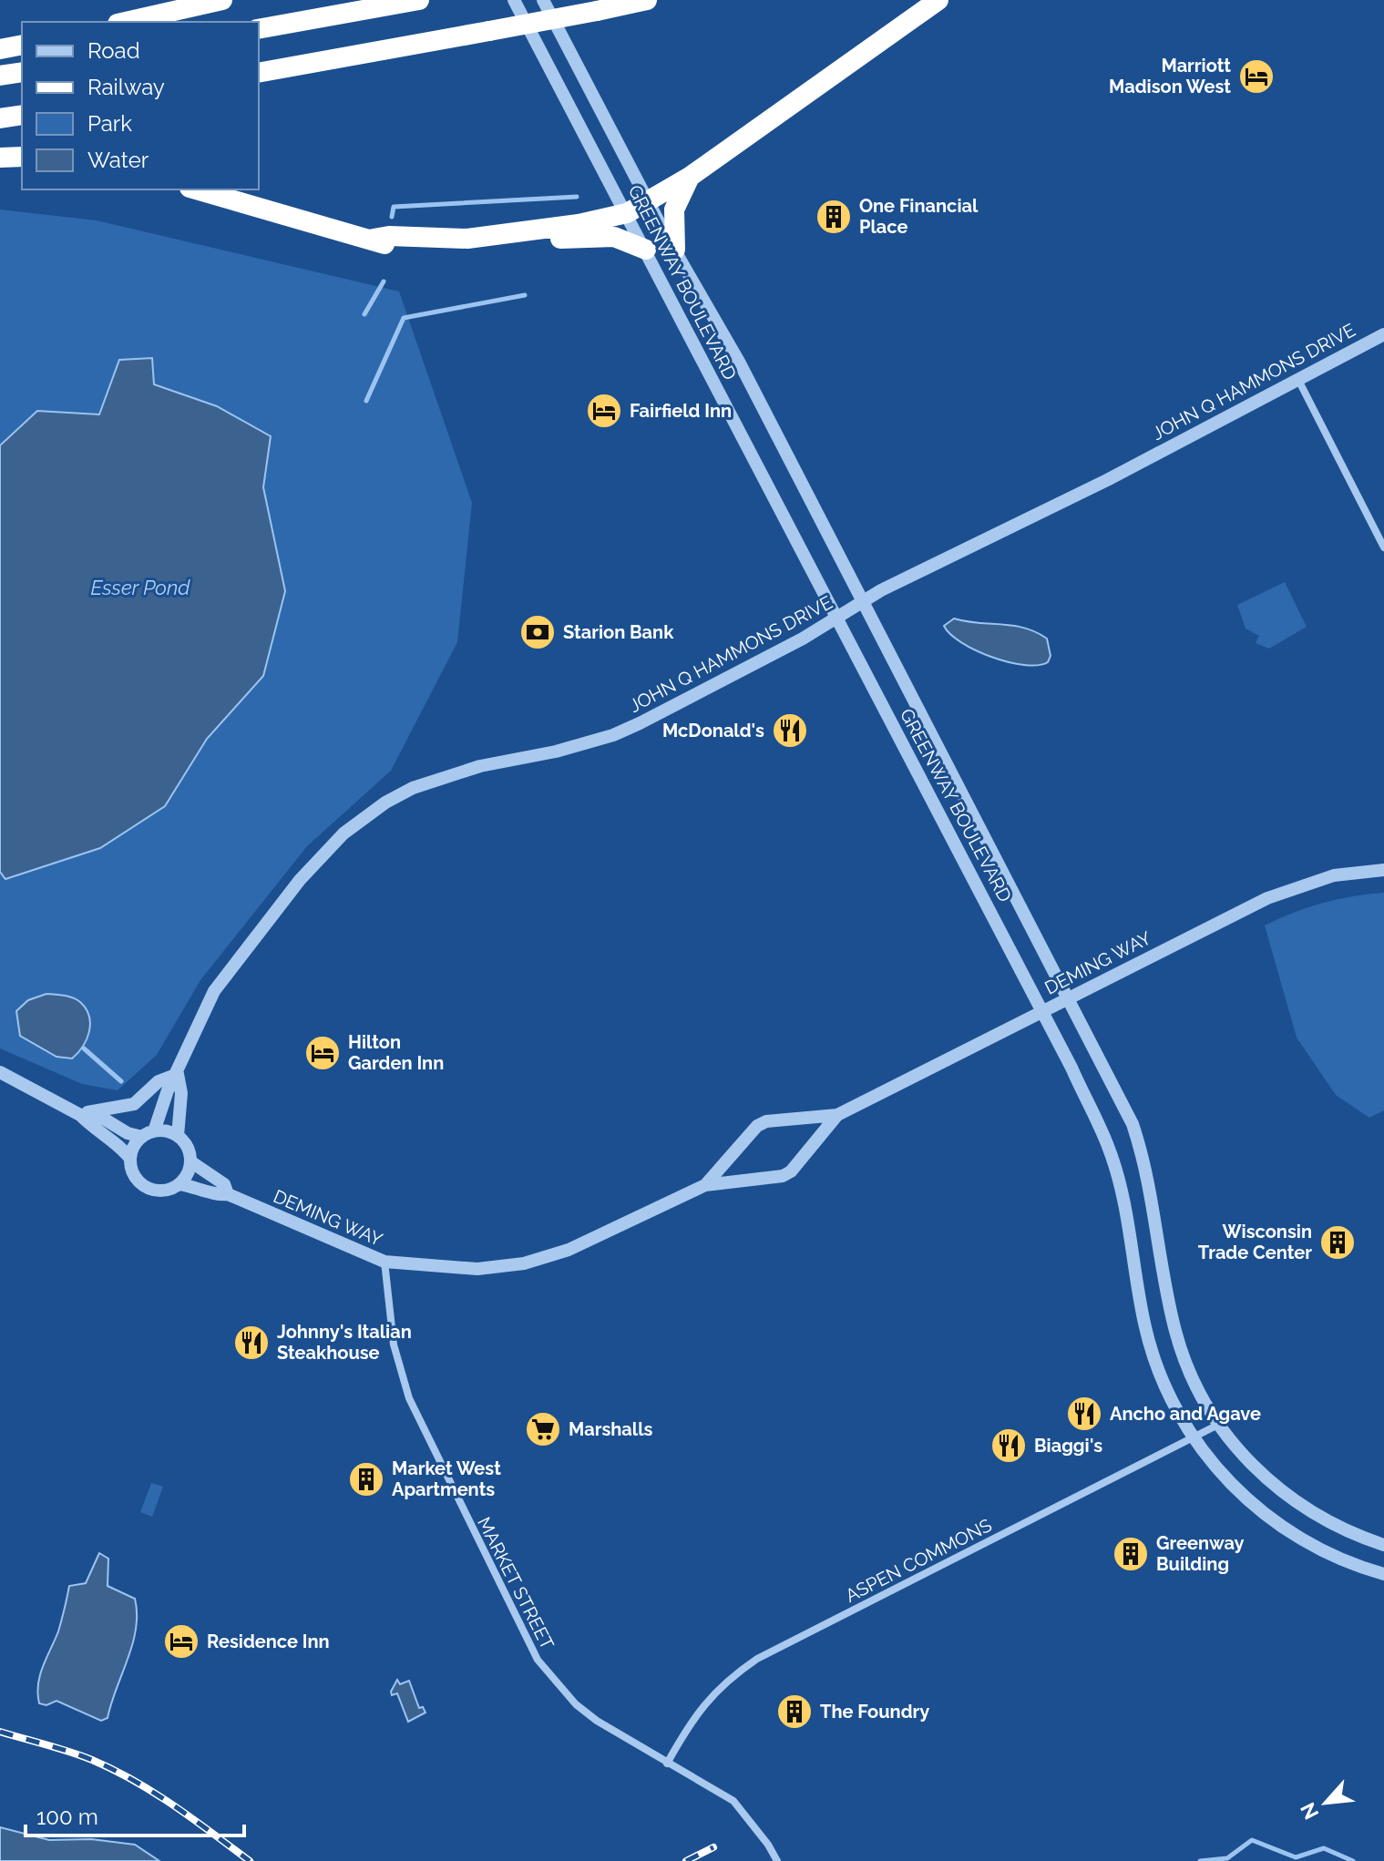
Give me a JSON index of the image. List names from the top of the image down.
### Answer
{
  "streets": {
    "street": [
      "GREENWAY BOULEVARD",
      "JOHN Q HAMMONS DRIVE",
      "DEMING WAY",
      "ASPEN COMMONS",
      "MARKET STREET"
    ]
  },
  "crossings": [
    ["GREENWAY BOULEVARD", "JOHN Q HAMMONS DRIVE"],
    ["GREENWAY BOULEVARD", "DEMING WAY"],
    ["GREENWAY BOULEVARD", "ASPEN COMMONS"],
    ["JOHN Q HAMMONS DRIVE", "DEMING WAY"],
    ["DEMING WAY", "MARKET STREET"],
    ["ASPEN COMMONS", "MARKET STREET"]
  ],
  "water": ["Esser Pond"],
  "places": {
    "hotel": [
      "Marriott Madison West",
      "Fairfield Inn",
      "Hilton Garden Inn",
      "Residence Inn"
    ],
    "building": [
      "One Financial Place",
      "Wisconsin Trade Center",
      "Market West Apartments",
      "Greenway Building",
      "The Foundry"
    ],
    "bank": ["Starion Bank"],
    "restaurant": [
      "McDonald's",
      "Johnny's Italian Steakhouse",
      "Ancho and Agave",
      "Biaggi's"
    ],
    "supermarket": ["Marshalls"]
  },
  "legend": [
    "Road",
    "Railway",
    "Park",
    "Water"
  ],
  "scale_bar": "100 m",
  "north": "bottom left"
}
